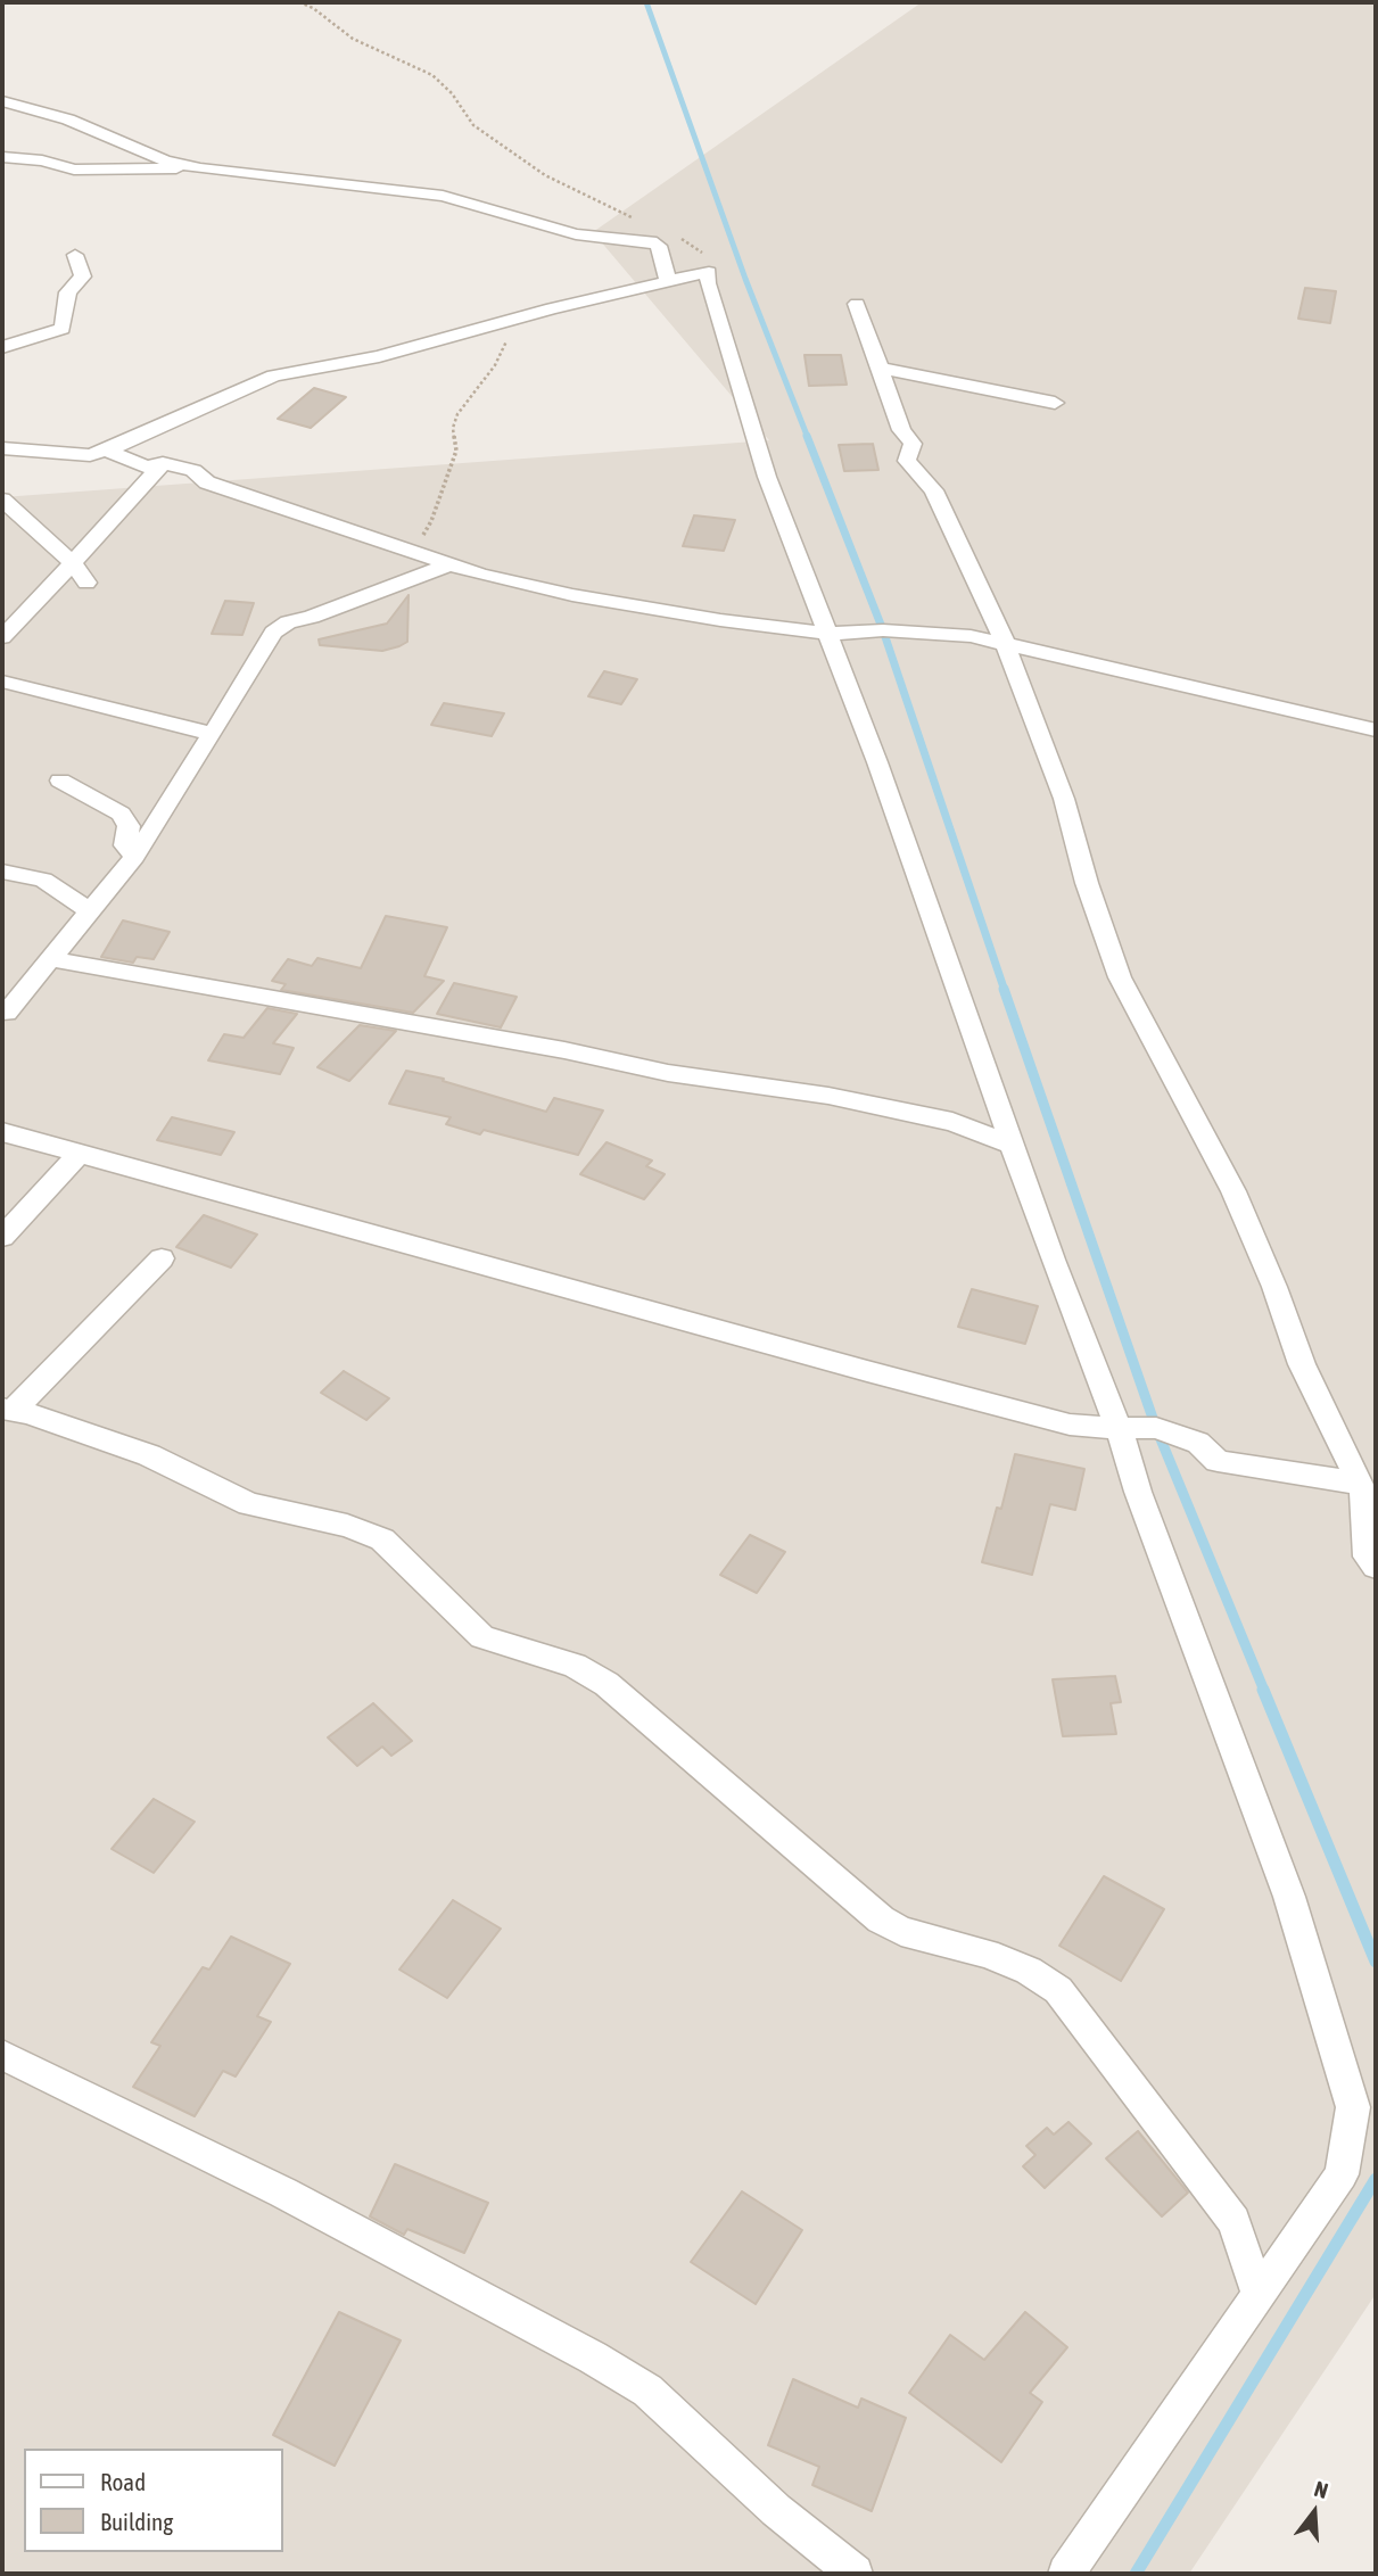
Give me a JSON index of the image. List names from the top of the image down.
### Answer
{
  "legend": ["Road", "Building"],
  "north": "top"
}
